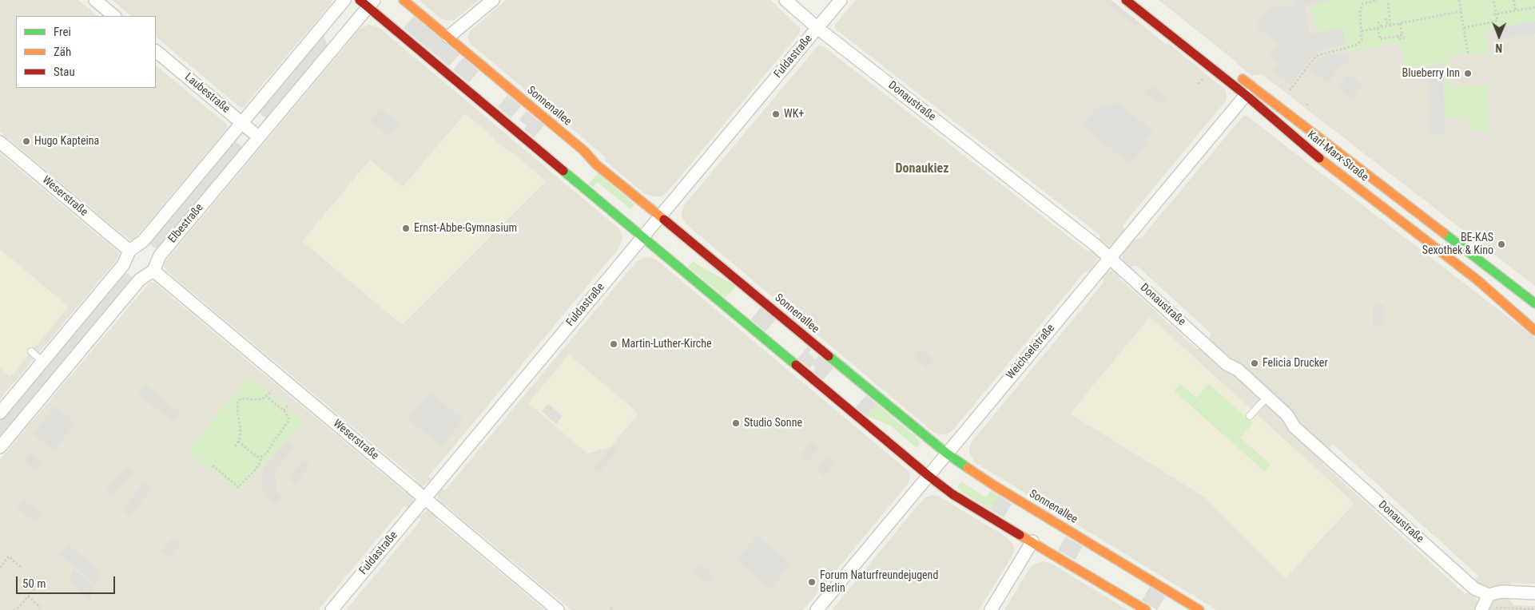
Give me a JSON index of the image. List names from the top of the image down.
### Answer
{
  "streets": {
    "main road": ["Sonnenallee", "Karl-Marx-Straße"],
    "street": [
      "Fuldastraße",
      "Laubestraße",
      "Donaustraße",
      "Weserstraße",
      "Elbestraße",
      "Weichselstraße"
    ]
  },
  "crossings": [
    ["Fuldastraße", "Donaustraße"],
    ["Fuldastraße", "Sonnenallee"],
    ["Fuldastraße", "Weserstraße"],
    ["Laubestraße", "Elbestraße"],
    ["Donaustraße", "Weichselstraße"],
    ["Sonnenallee", "Weichselstraße"],
    ["Karl-Marx-Straße", "Weichselstraße"],
    ["Weserstraße", "Elbestraße"]
  ],
  "districts": ["Donaukiez"],
  "places": [
    "Blueberry Inn",
    "WK+",
    "Hugo Kapteina",
    "Ernst-Abbe-Gymnasium",
    "BE-KAS Sexothek & Kino",
    "Martin-Luther-Kirche",
    "Felicia Drucker",
    "Studio Sonne",
    "Forum Naturfreundejugend Berlin"
  ],
  "legend": ["Frei", "Zäh", "Stau"],
  "scale_bar": "50 m",
  "north": "bottom"
}
